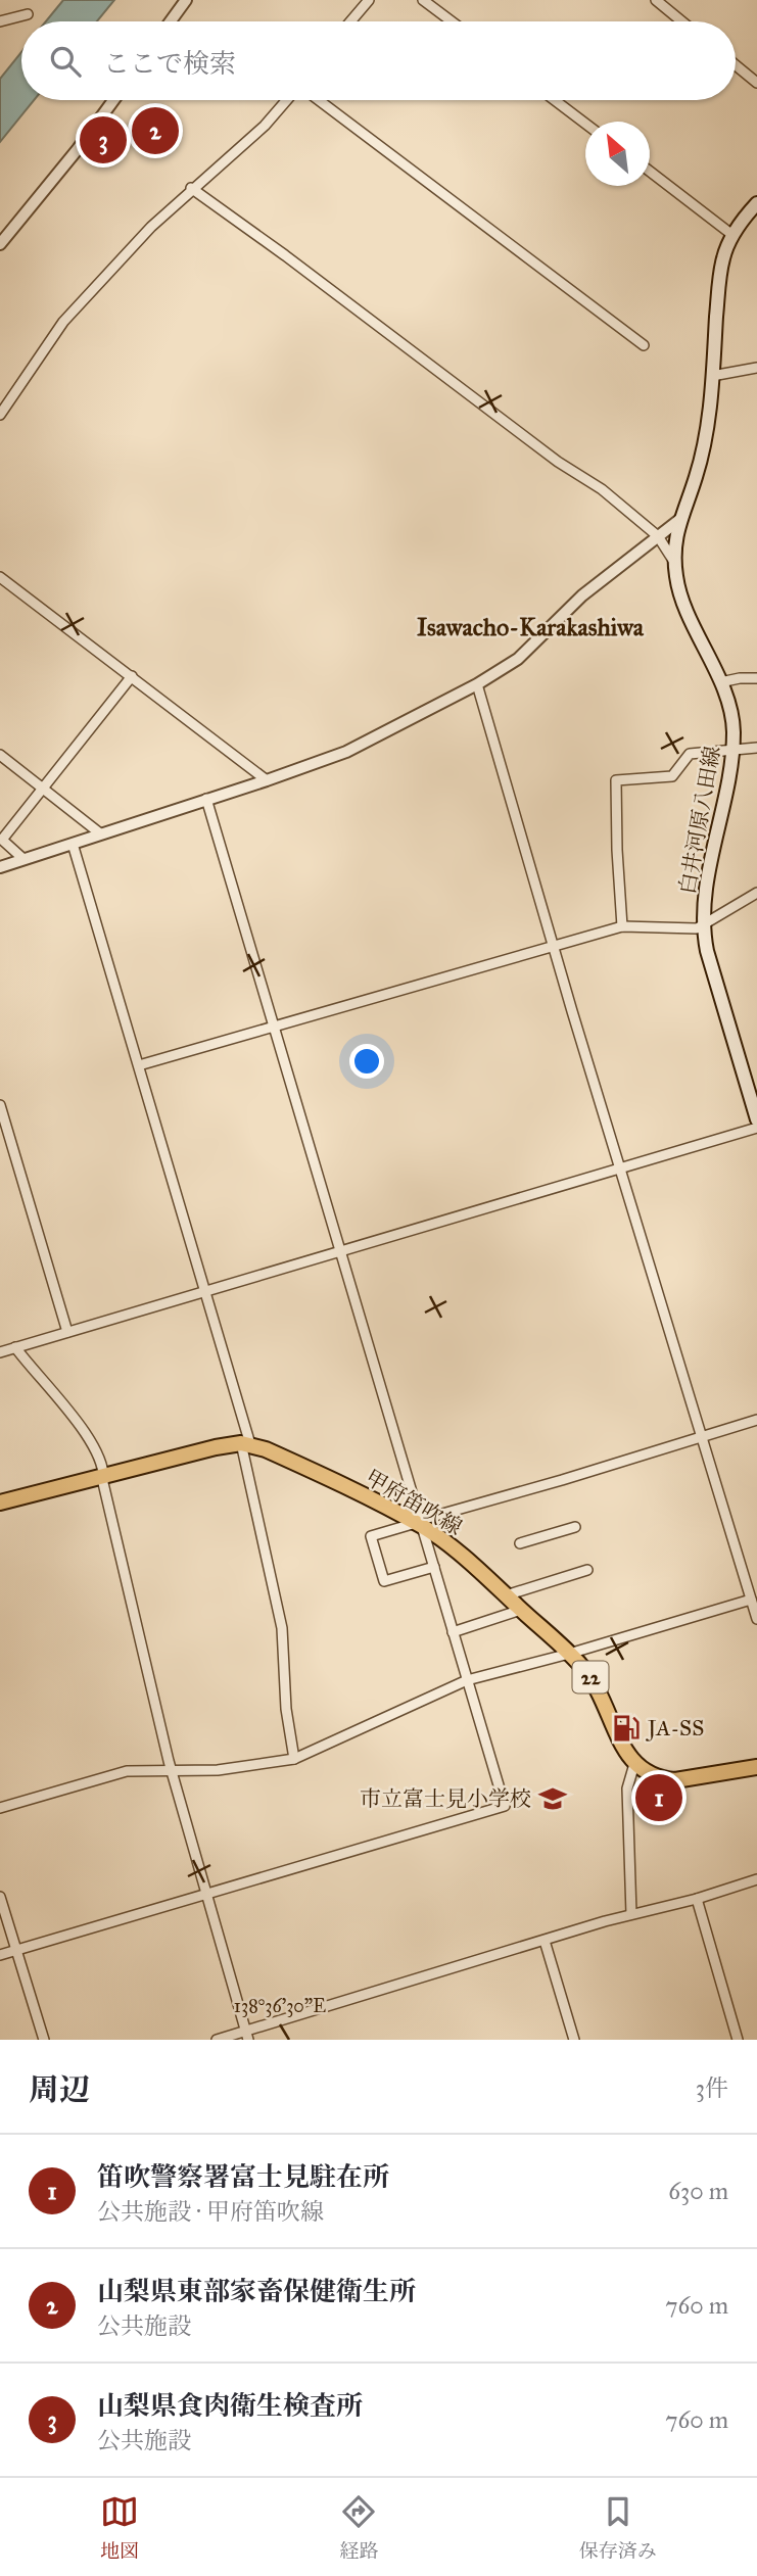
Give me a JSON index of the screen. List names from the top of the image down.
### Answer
{
  "streets": {
    "main road": ["白井河原八田線", "甲府笛吹線", "22"]
  },
  "districts": ["Isawacho-Karakashiwa"],
  "places": {
    "fuel station": ["JA-SS"],
    "school or university": ["市立富士見小学校"]
  },
  "north": "top left",
  "page": {
    "search": "ここで検索",
    "pins": ["2", "3", "1"],
    "heading": ["周辺", "3件"],
    "list": [
      {
        "mark": "1",
        "name": "笛吹警察署富士見駐在所",
        "note": "公共施設 · 甲府笛吹線",
        "value": "630 m"
      },
      {
        "mark": "2",
        "name": "山梨県東部家畜保健衛生所",
        "note": "公共施設",
        "value": "760 m"
      },
      {
        "mark": "3",
        "name": "山梨県食肉衛生検査所",
        "note": "公共施設",
        "value": "760 m"
      }
    ],
    "nav": ["地図", "経路", "保存済み"]
  },
  "coordinates": ["138°36'30\"E"]
}
